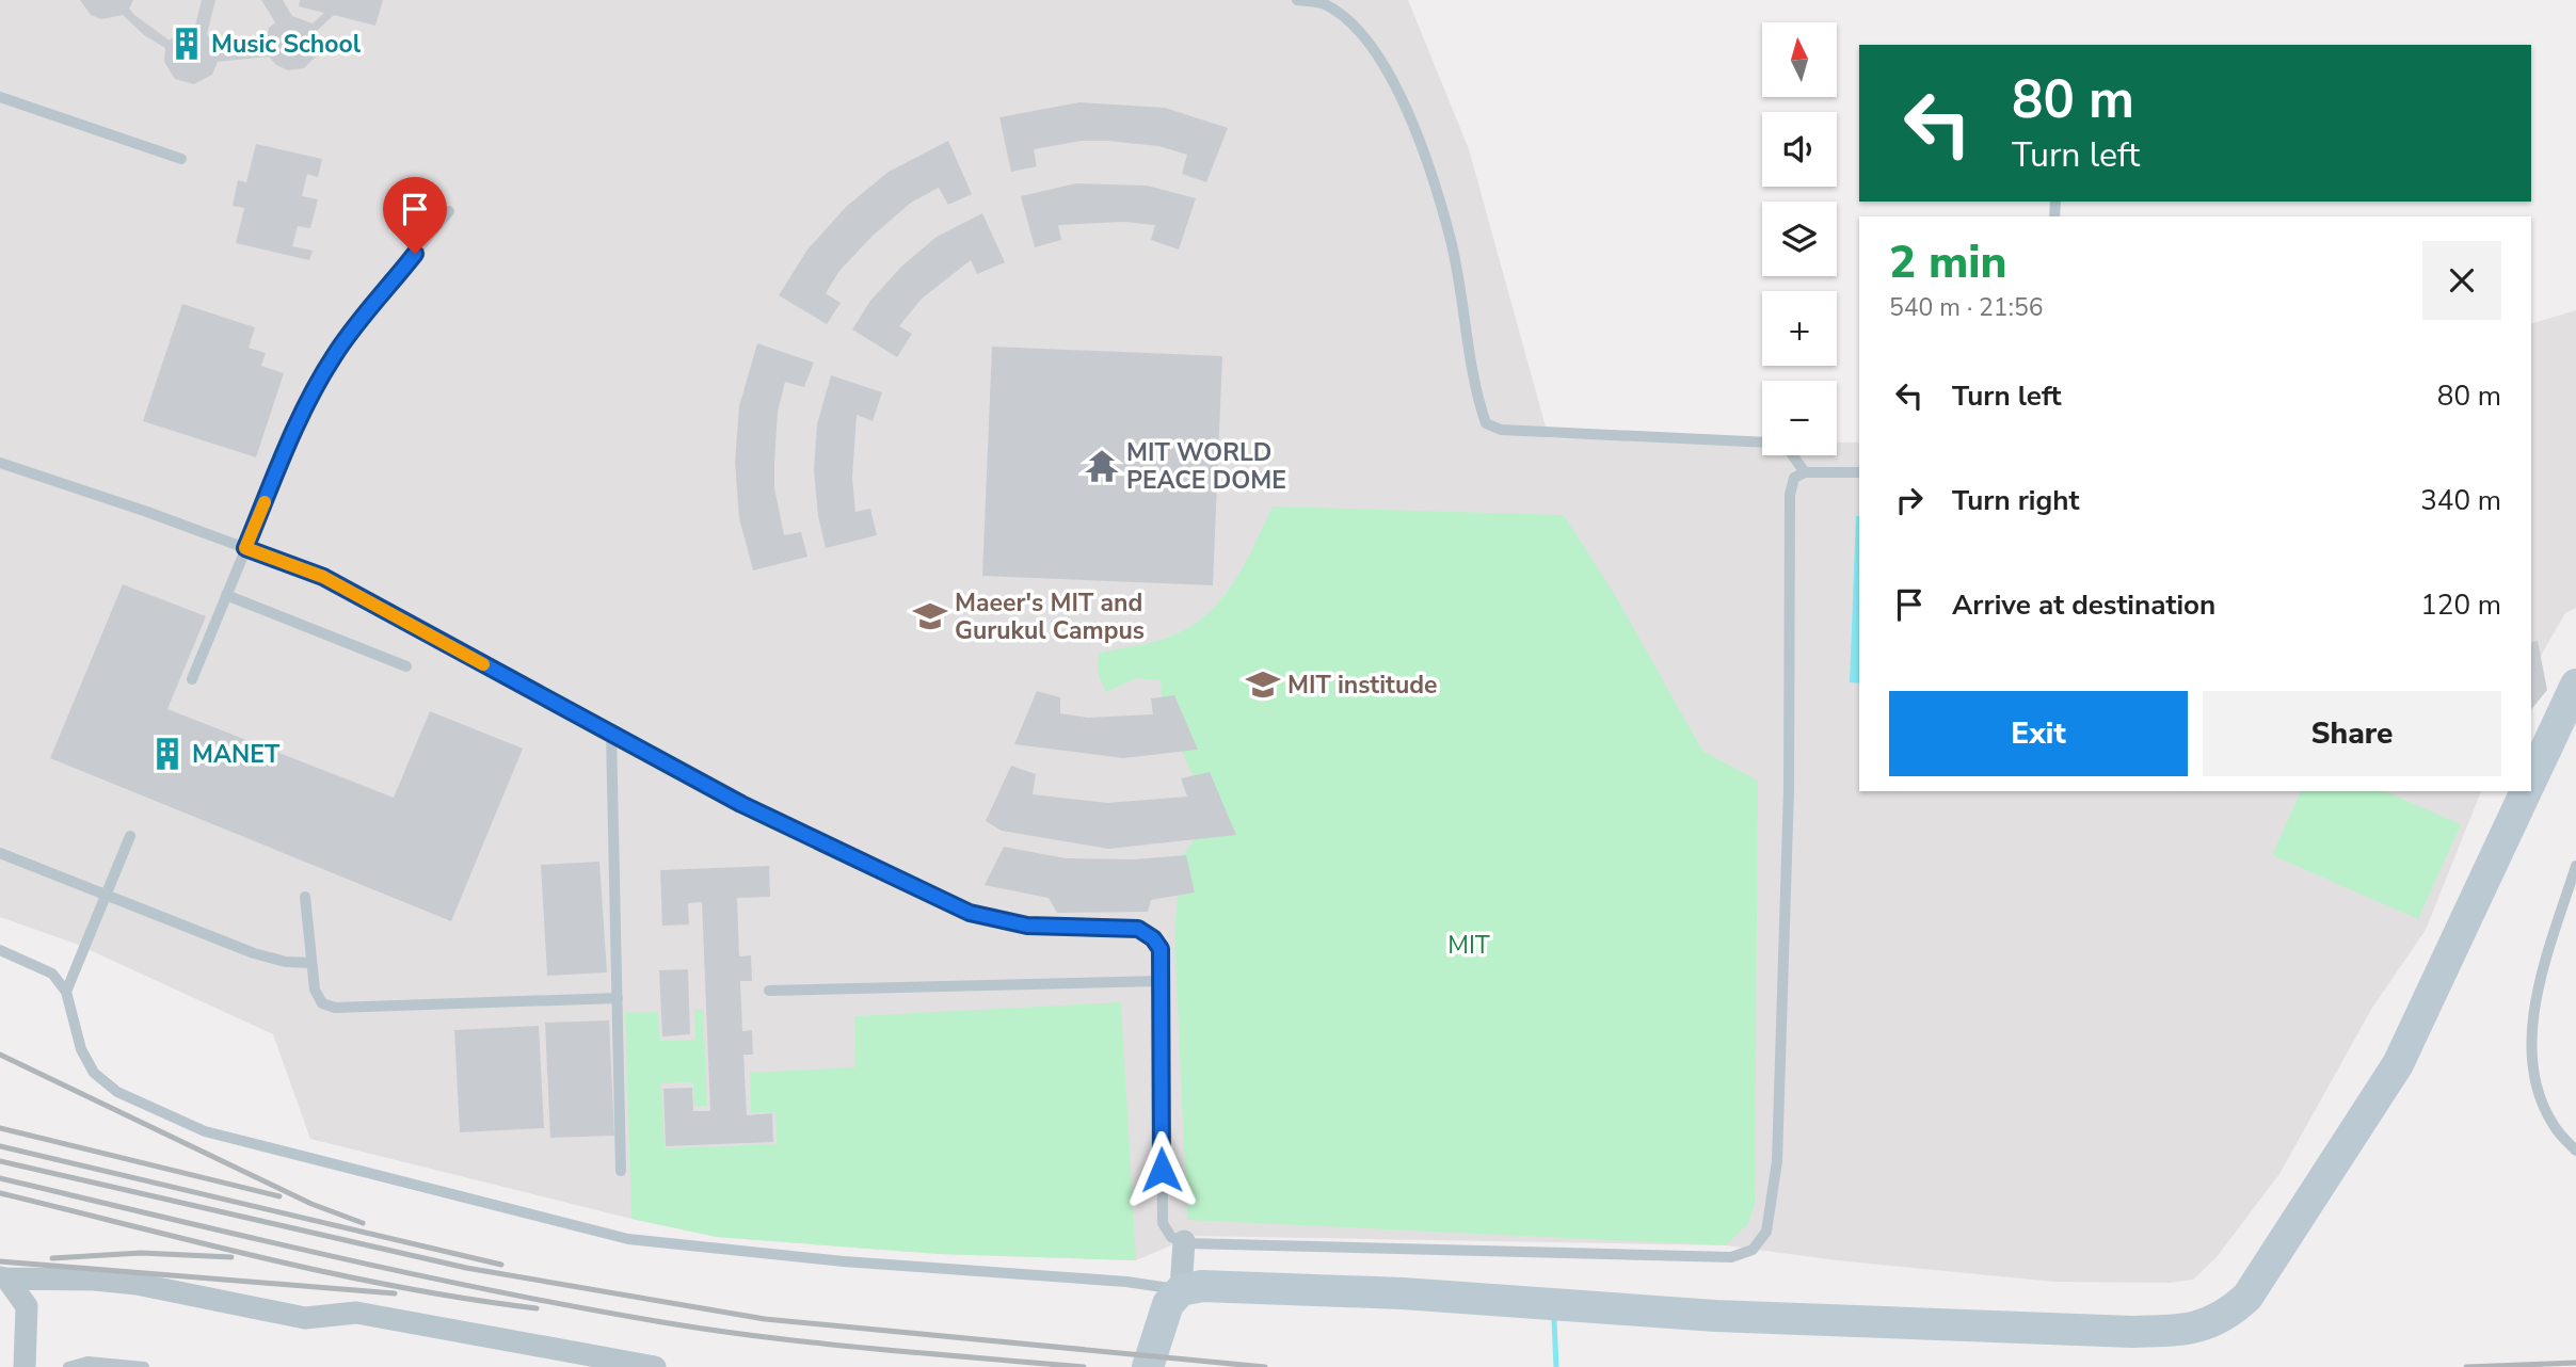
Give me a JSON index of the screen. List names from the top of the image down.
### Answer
{
  "parks": ["MIT"],
  "places": {
    "building": ["Music School", "MANET"],
    "temple": ["MIT WORLD PEACE DOME"],
    "school or university": ["Maeer's MIT and Gurukul Campus", "MIT institude"]
  },
  "north": "top",
  "page": {
    "map_buttons": ["+", "−"],
    "turn": ["80 m", "Turn left"],
    "heading": ["2 min", "540 m · 21:56"],
    "list": [
      {
        "name": "Turn left",
        "value": "80 m"
      },
      {
        "name": "Turn right",
        "value": "340 m"
      },
      {
        "name": "Arrive at destination",
        "value": "120 m"
      }
    ],
    "buttons": ["Exit", "Share"]
  }
}
